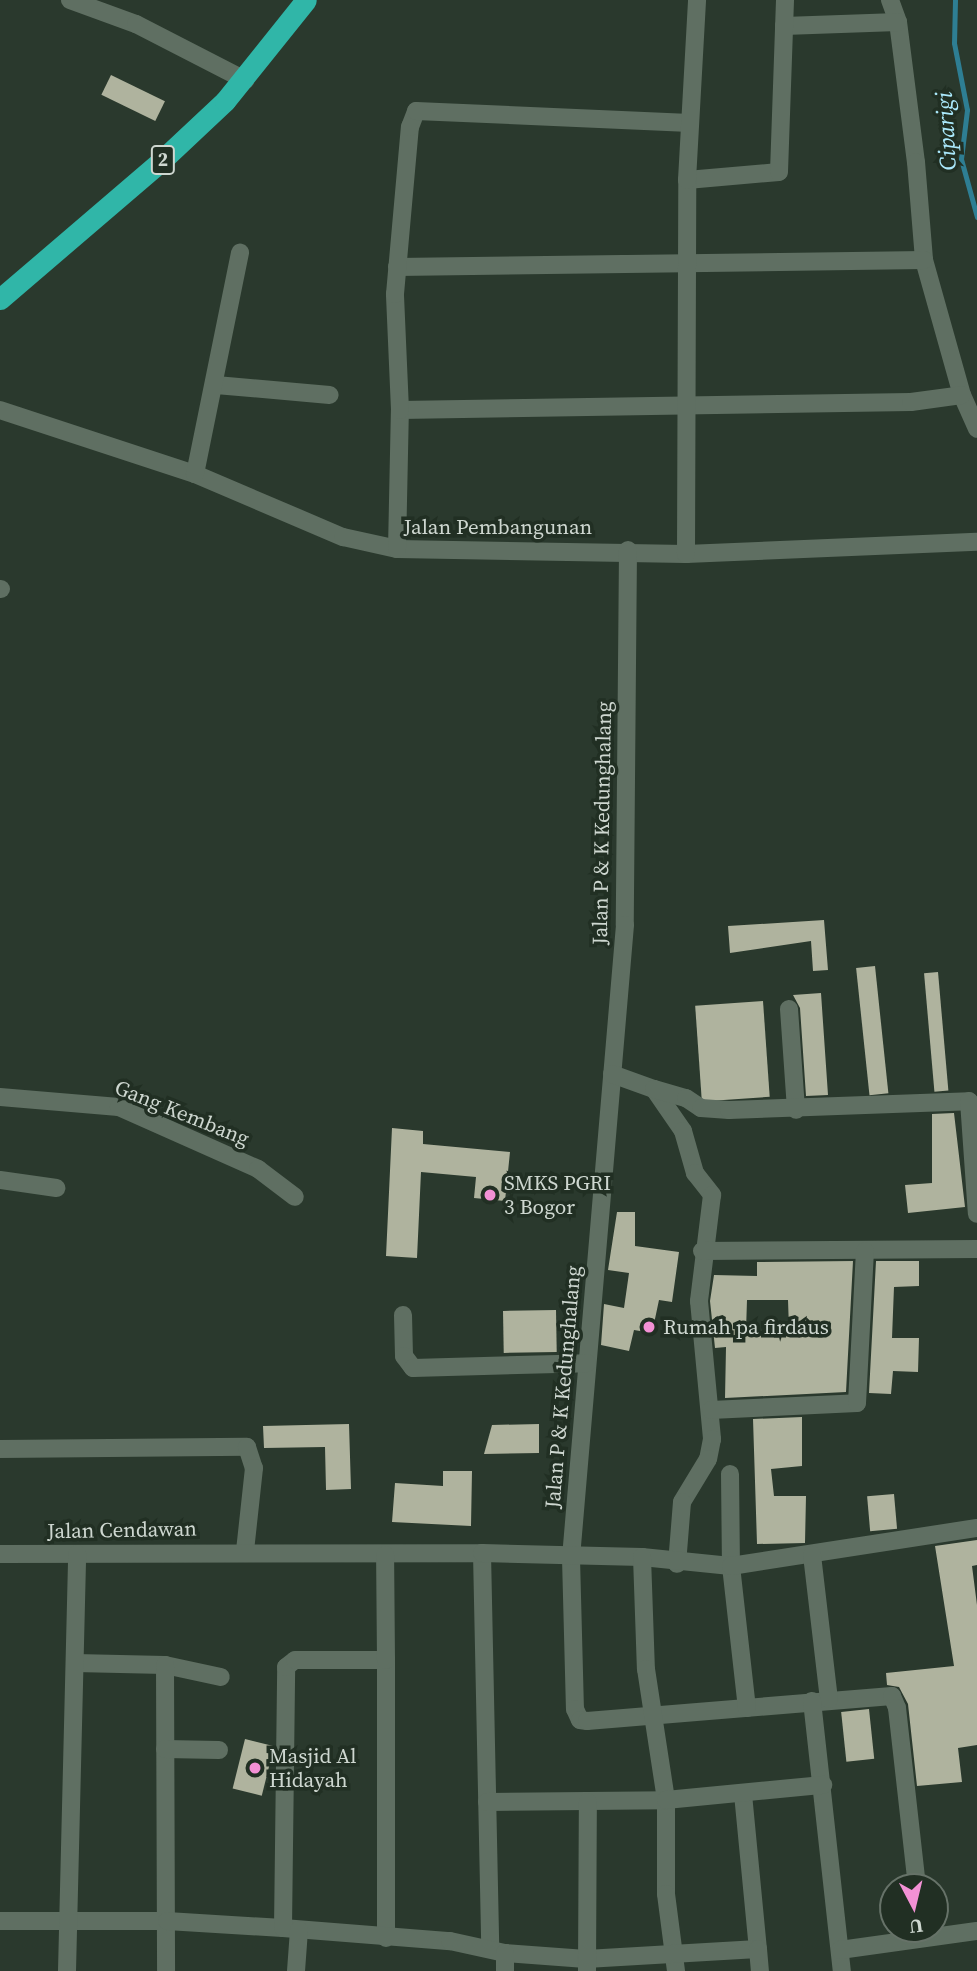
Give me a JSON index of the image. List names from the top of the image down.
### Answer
{
  "streets": {
    "highway": ["2"],
    "street": [
      "Jalan Pembangunan",
      "Jalan P & K Kedunghalang",
      "Gang Kembang",
      "Jalan Cendawan"
    ]
  },
  "crossings": [
    ["Jalan Pembangunan", "Jalan P & K Kedunghalang"],
    ["Jalan P & K Kedunghalang", "Jalan Cendawan"]
  ],
  "water": ["Ciparigi"],
  "places": ["SMKS PGRI 3 Bogor", "Rumah pa firdaus", "Masjid Al Hidayah"],
  "north": "bottom"
}
